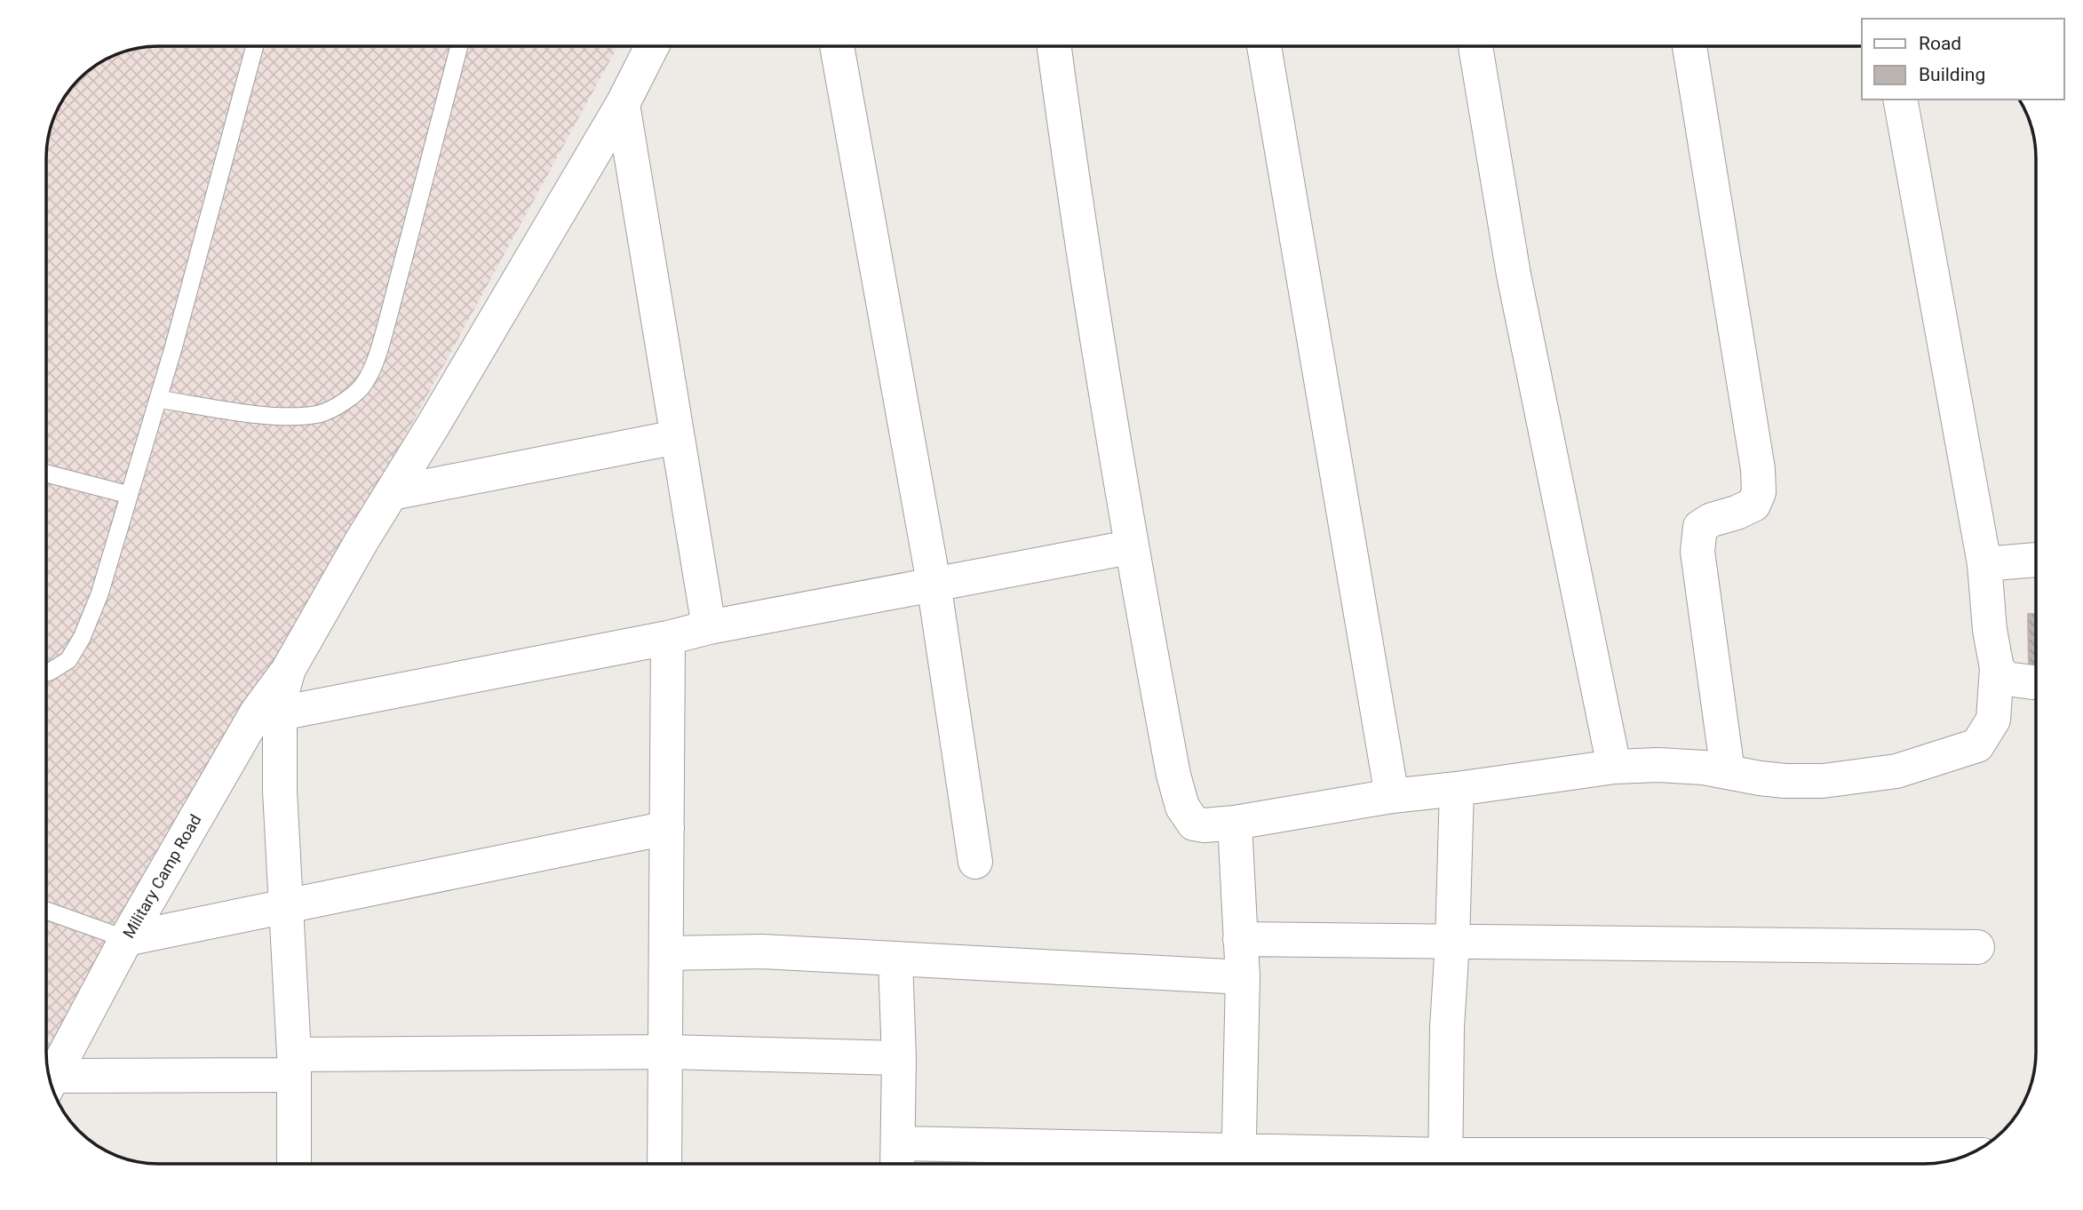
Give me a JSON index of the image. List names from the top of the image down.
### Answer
{
  "streets": {
    "street": ["Military Camp Road"]
  },
  "legend": ["Road", "Building"]
}
